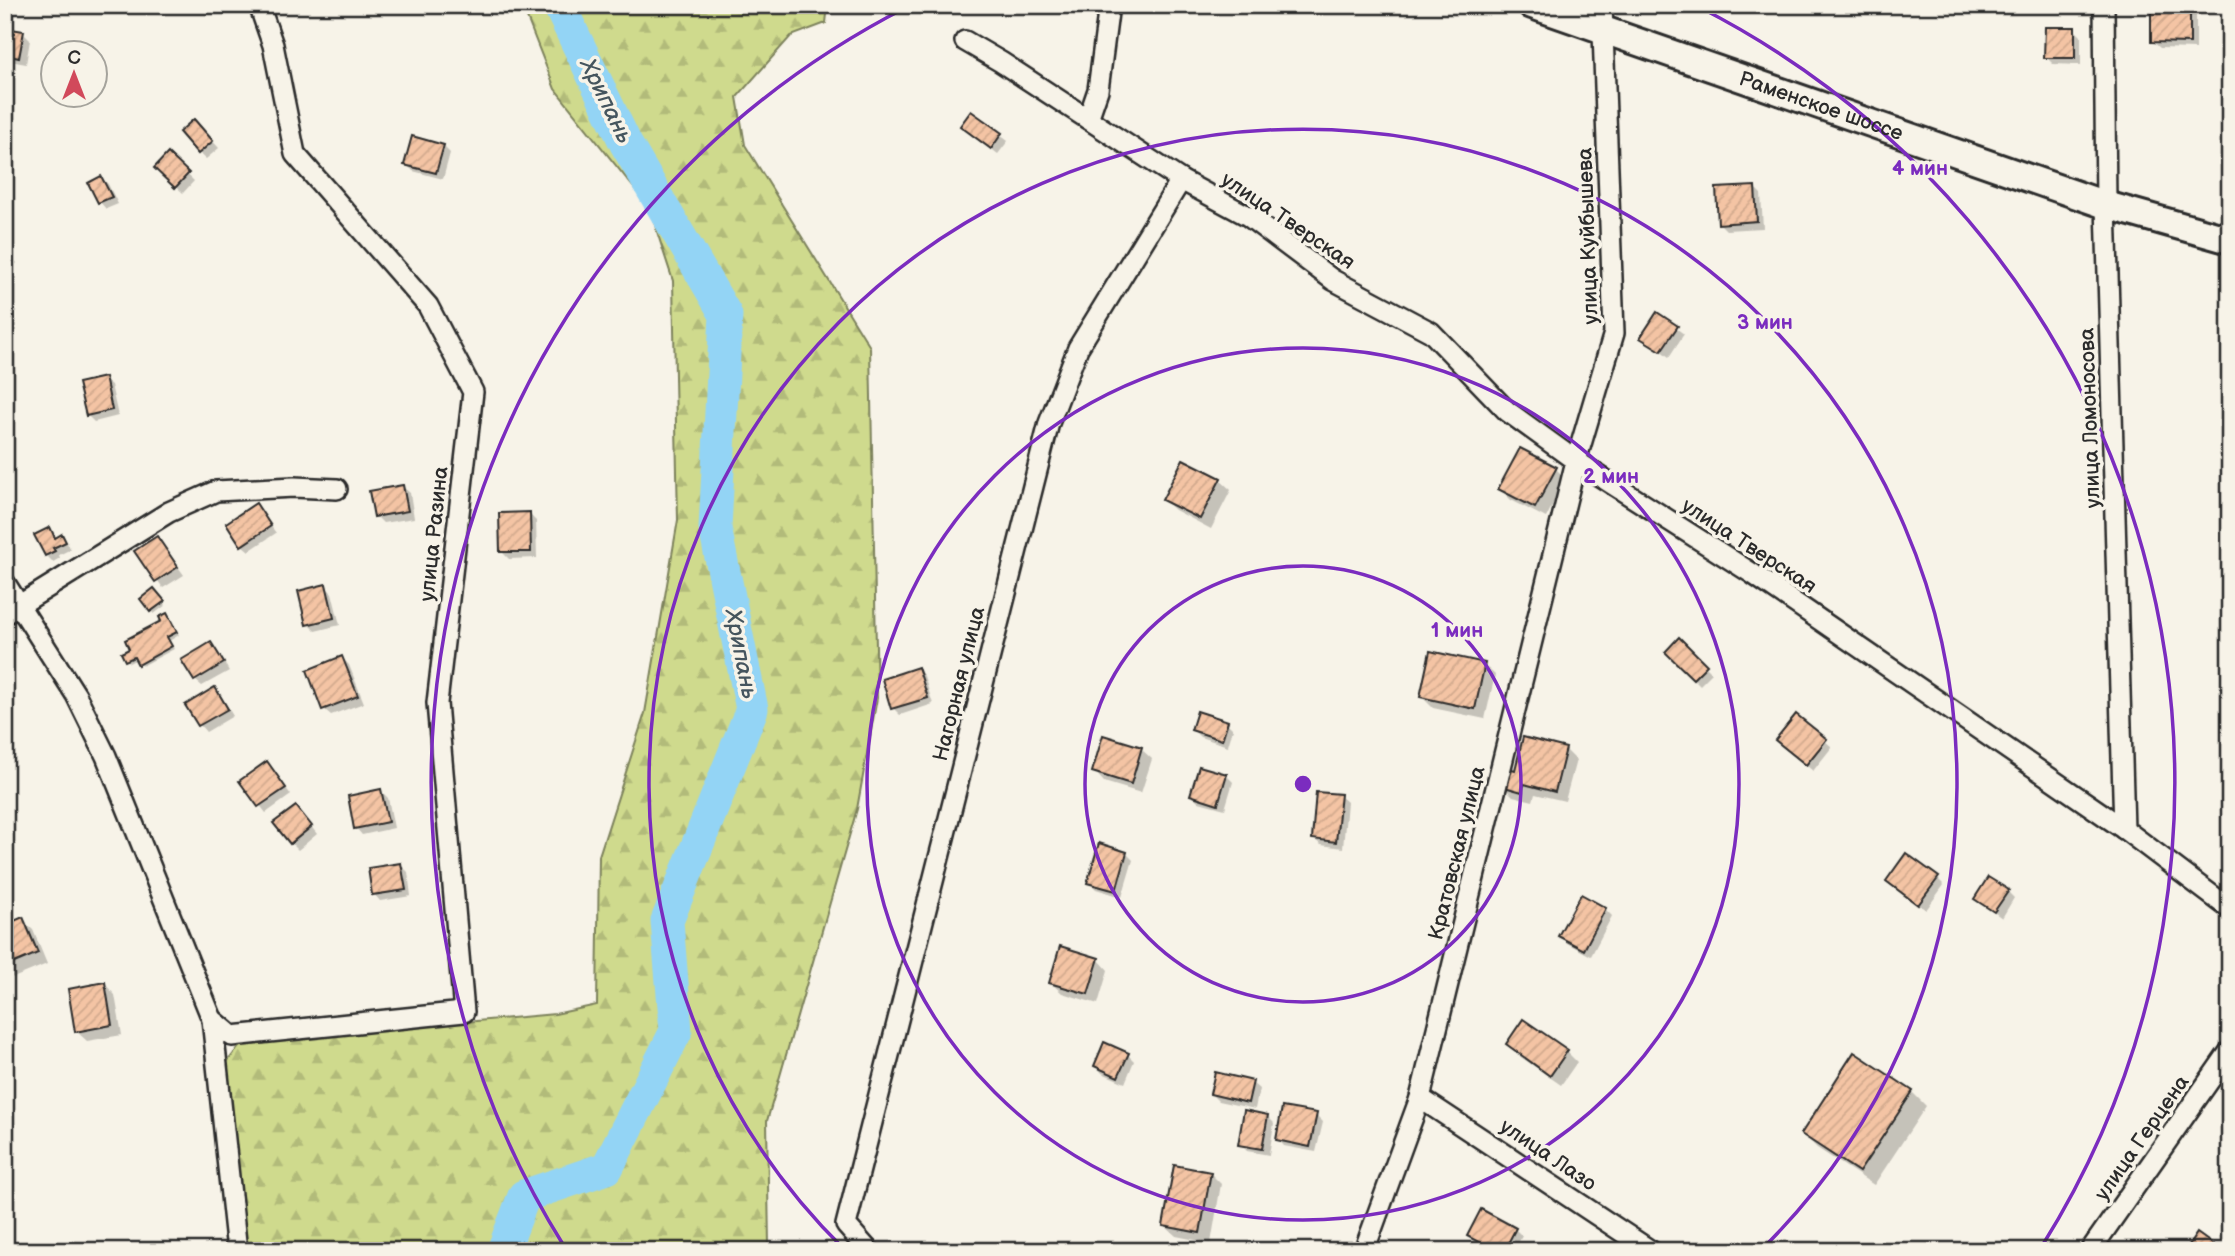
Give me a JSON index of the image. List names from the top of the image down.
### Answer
{
  "streets": {
    "main road": ["Раменское шоссе"],
    "street": [
      "улица Тверская",
      "улица Куйбышева",
      "улица Ломоносова",
      "улица Разина",
      "Нагорная улица",
      "Кратовская улица",
      "улица Герцена",
      "улица Лазо"
    ]
  },
  "crossings": [
    ["Раменское шоссе", "улица Куйбышева"],
    ["Раменское шоссе", "улица Ломоносова"],
    ["улица Тверская", "улица Куйбышева"],
    ["улица Тверская", "улица Ломоносова"],
    ["улица Тверская", "Нагорная улица"],
    ["улица Тверская", "Кратовская улица"],
    ["улица Куйбышева", "Кратовская улица"],
    ["Кратовская улица", "улица Лазо"]
  ],
  "water": ["Хрипань"],
  "north": "top",
  "rings": [
    "4 мин",
    "3 мин",
    "2 мин",
    "1 мин"
  ]
}
